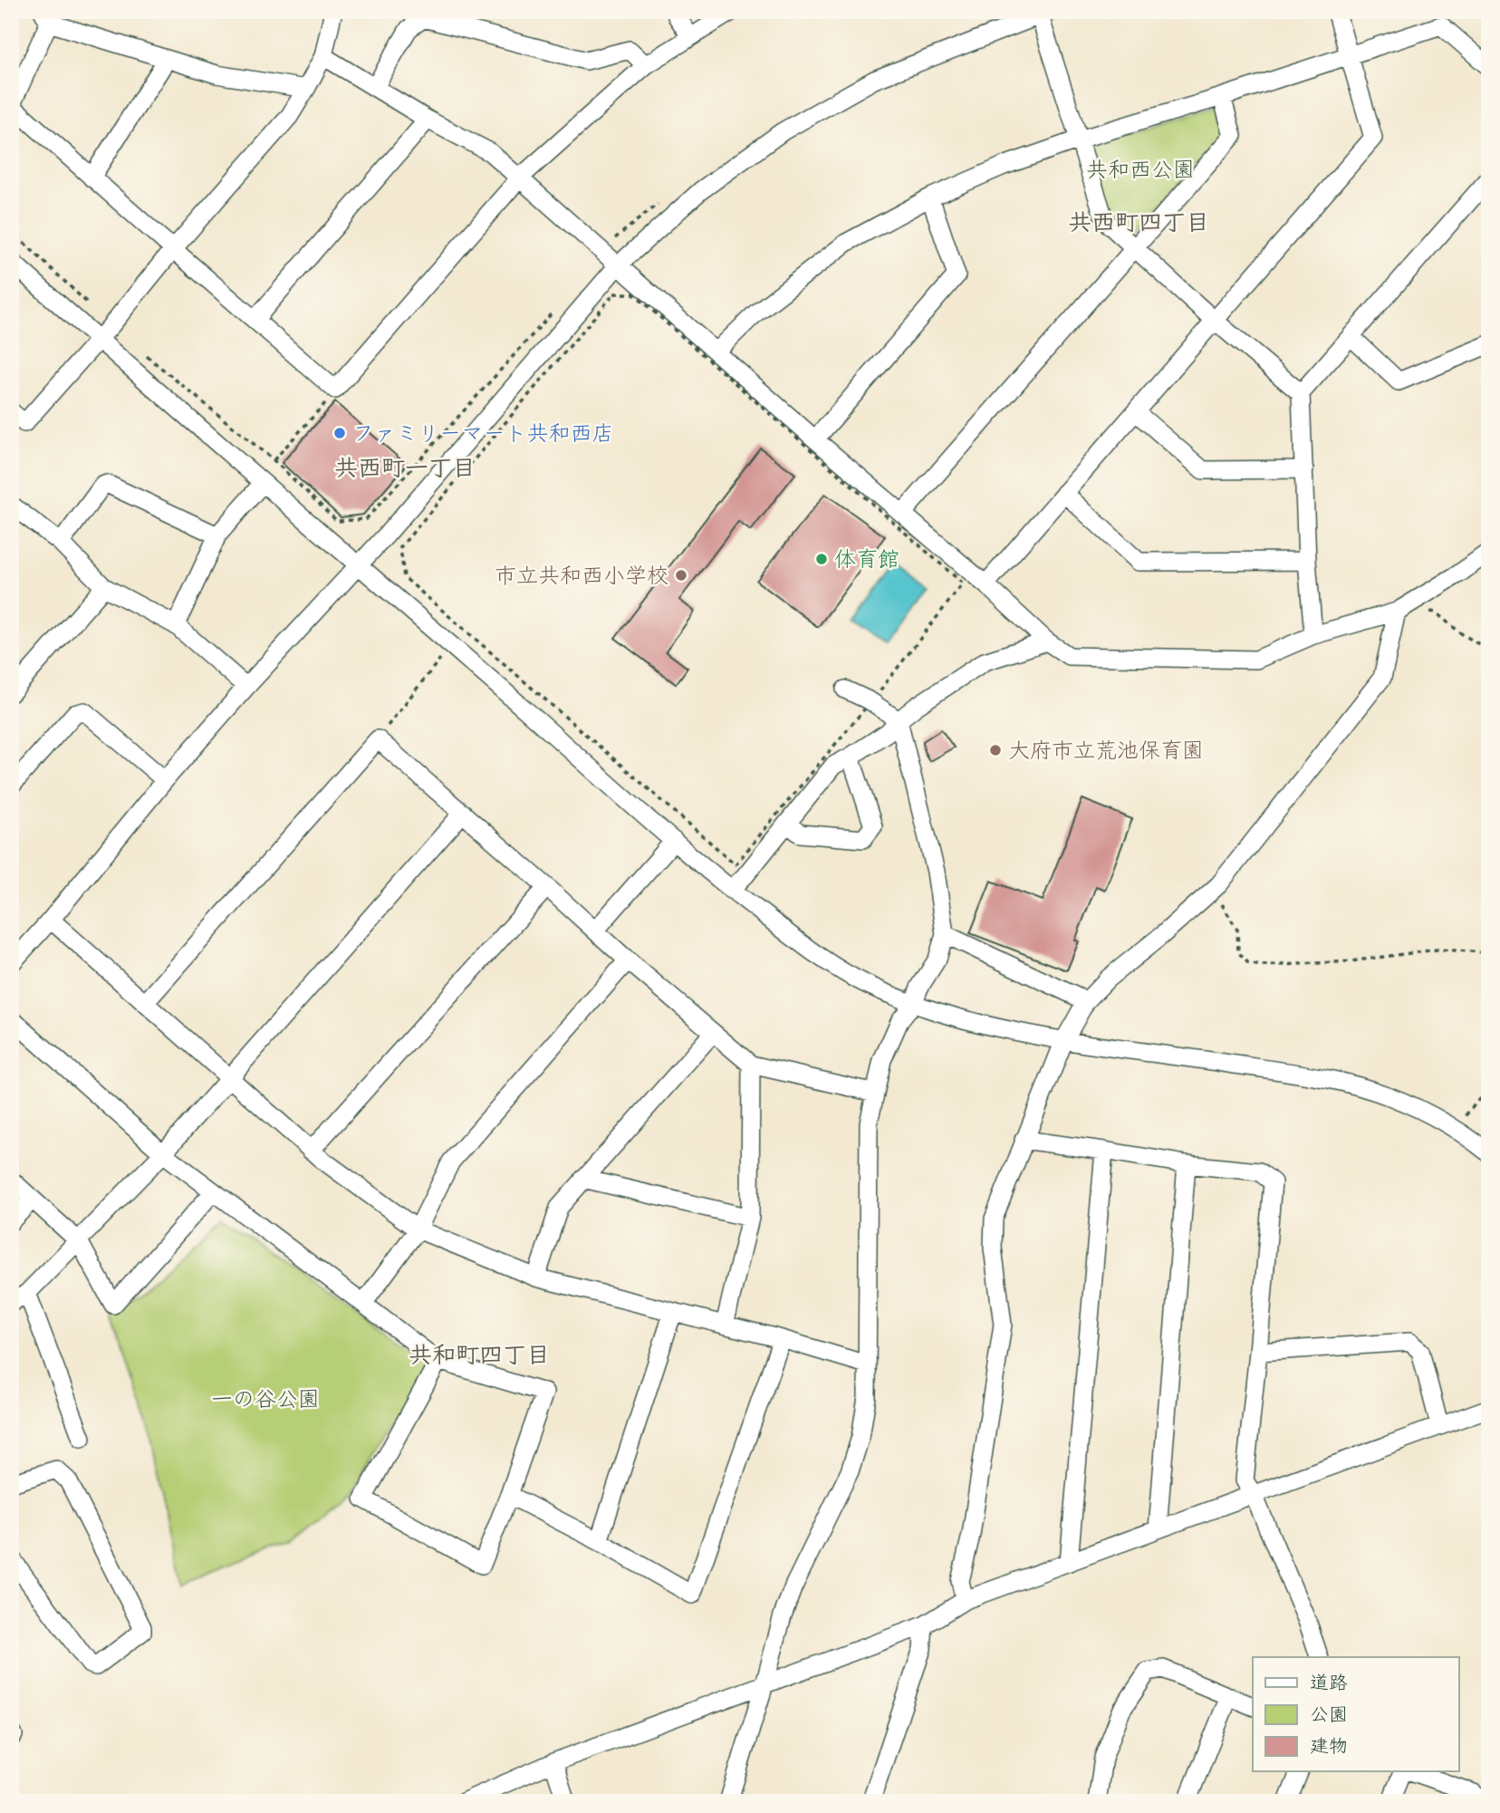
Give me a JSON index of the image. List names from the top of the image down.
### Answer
{
  "districts": ["共西町四丁目", "共西町一丁目", "共和町四丁目"],
  "parks": ["共和西公園", "一の谷公園"],
  "places": [
    "ファミリーマート共和西店",
    "体育館",
    "市立共和西小学校",
    "大府市立荒池保育園"
  ],
  "legend": ["道路", "公園", "建物"]
}
